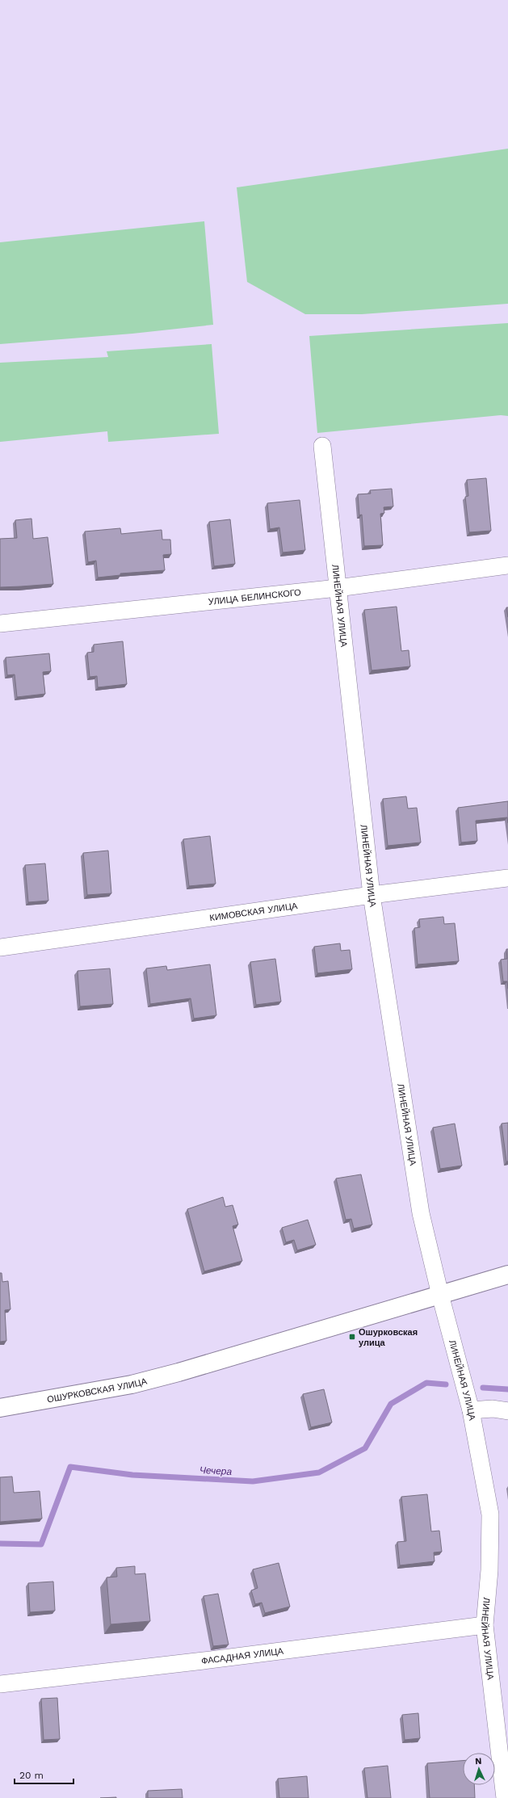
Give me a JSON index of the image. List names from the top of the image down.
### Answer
{
  "streets": {
    "street": [
      "УЛИЦА БЕЛИНСКОГО",
      "ЛИНЕЙНАЯ УЛИЦА",
      "КИМОВСКАЯ УЛИЦА",
      "ОШУРКОВСКАЯ УЛИЦА",
      "ФАСАДНАЯ УЛИЦА"
    ]
  },
  "crossings": [
    ["УЛИЦА БЕЛИНСКОГО", "ЛИНЕЙНАЯ УЛИЦА"],
    ["ЛИНЕЙНАЯ УЛИЦА", "КИМОВСКАЯ УЛИЦА"],
    ["ЛИНЕЙНАЯ УЛИЦА", "ОШУРКОВСКАЯ УЛИЦА"],
    ["ЛИНЕЙНАЯ УЛИЦА", "ФАСАДНАЯ УЛИЦА"]
  ],
  "water": ["Чечера"],
  "places": {
    "transit": ["Ошурковская улица"]
  },
  "scale_bar": "20 m",
  "north": "top"
}
